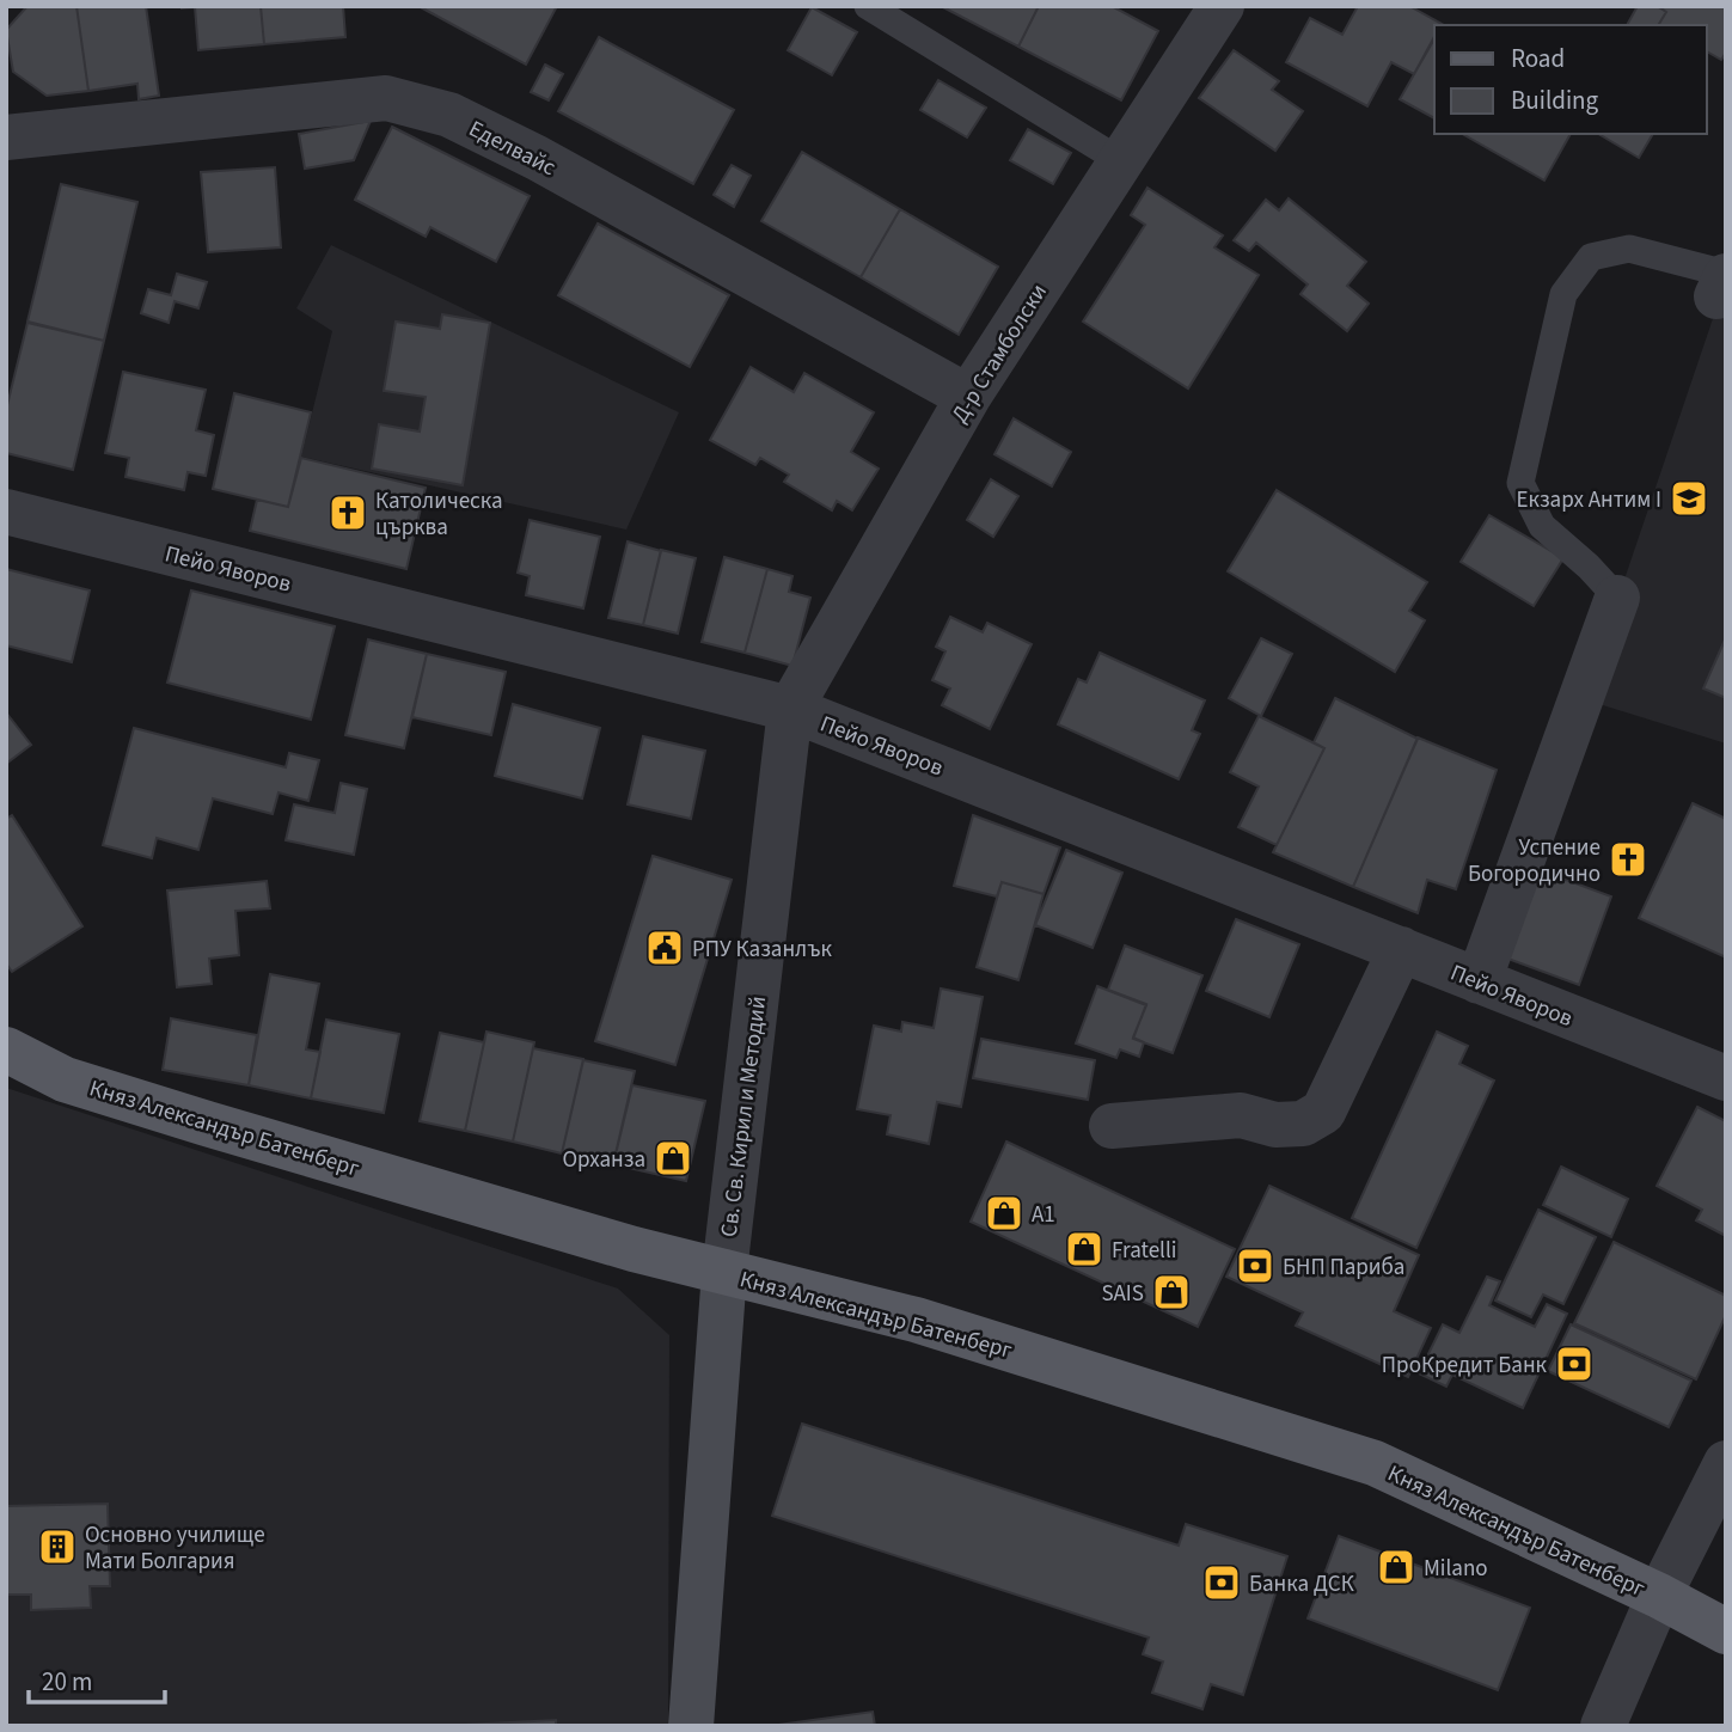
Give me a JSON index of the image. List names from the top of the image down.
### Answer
{
  "streets": {
    "main road": ["Св. Св. Кирил и Методий", "Княз Александър Батенберг"],
    "street": ["Еделвайс", "Д-р Стамболски", "Пейо Яворов"]
  },
  "crossings": [
    ["Еделвайс", "Д-р Стамболски"],
    ["Д-р Стамболски", "Пейо Яворов"],
    ["Д-р Стамболски", "Св. Св. Кирил и Методий"],
    ["Пейо Яворов", "Св. Св. Кирил и Методий"],
    ["Св. Св. Кирил и Методий", "Княз Александър Батенберг"]
  ],
  "places": {
    "school or university": ["Екзарх Антим I"],
    "church": ["Католическа църква", "Успение Богородично"],
    "public building": ["РПУ Казанлък"],
    "shop": [
      "Орханза",
      "A1",
      "Fratelli",
      "SAIS",
      "Milano"
    ],
    "bank": ["БНП Париба", "ПроКредит Банк", "Банка ДСК"],
    "building": ["Основно училище Мати Болгария"]
  },
  "legend": ["Road", "Building"],
  "scale_bar": "20 m"
}
